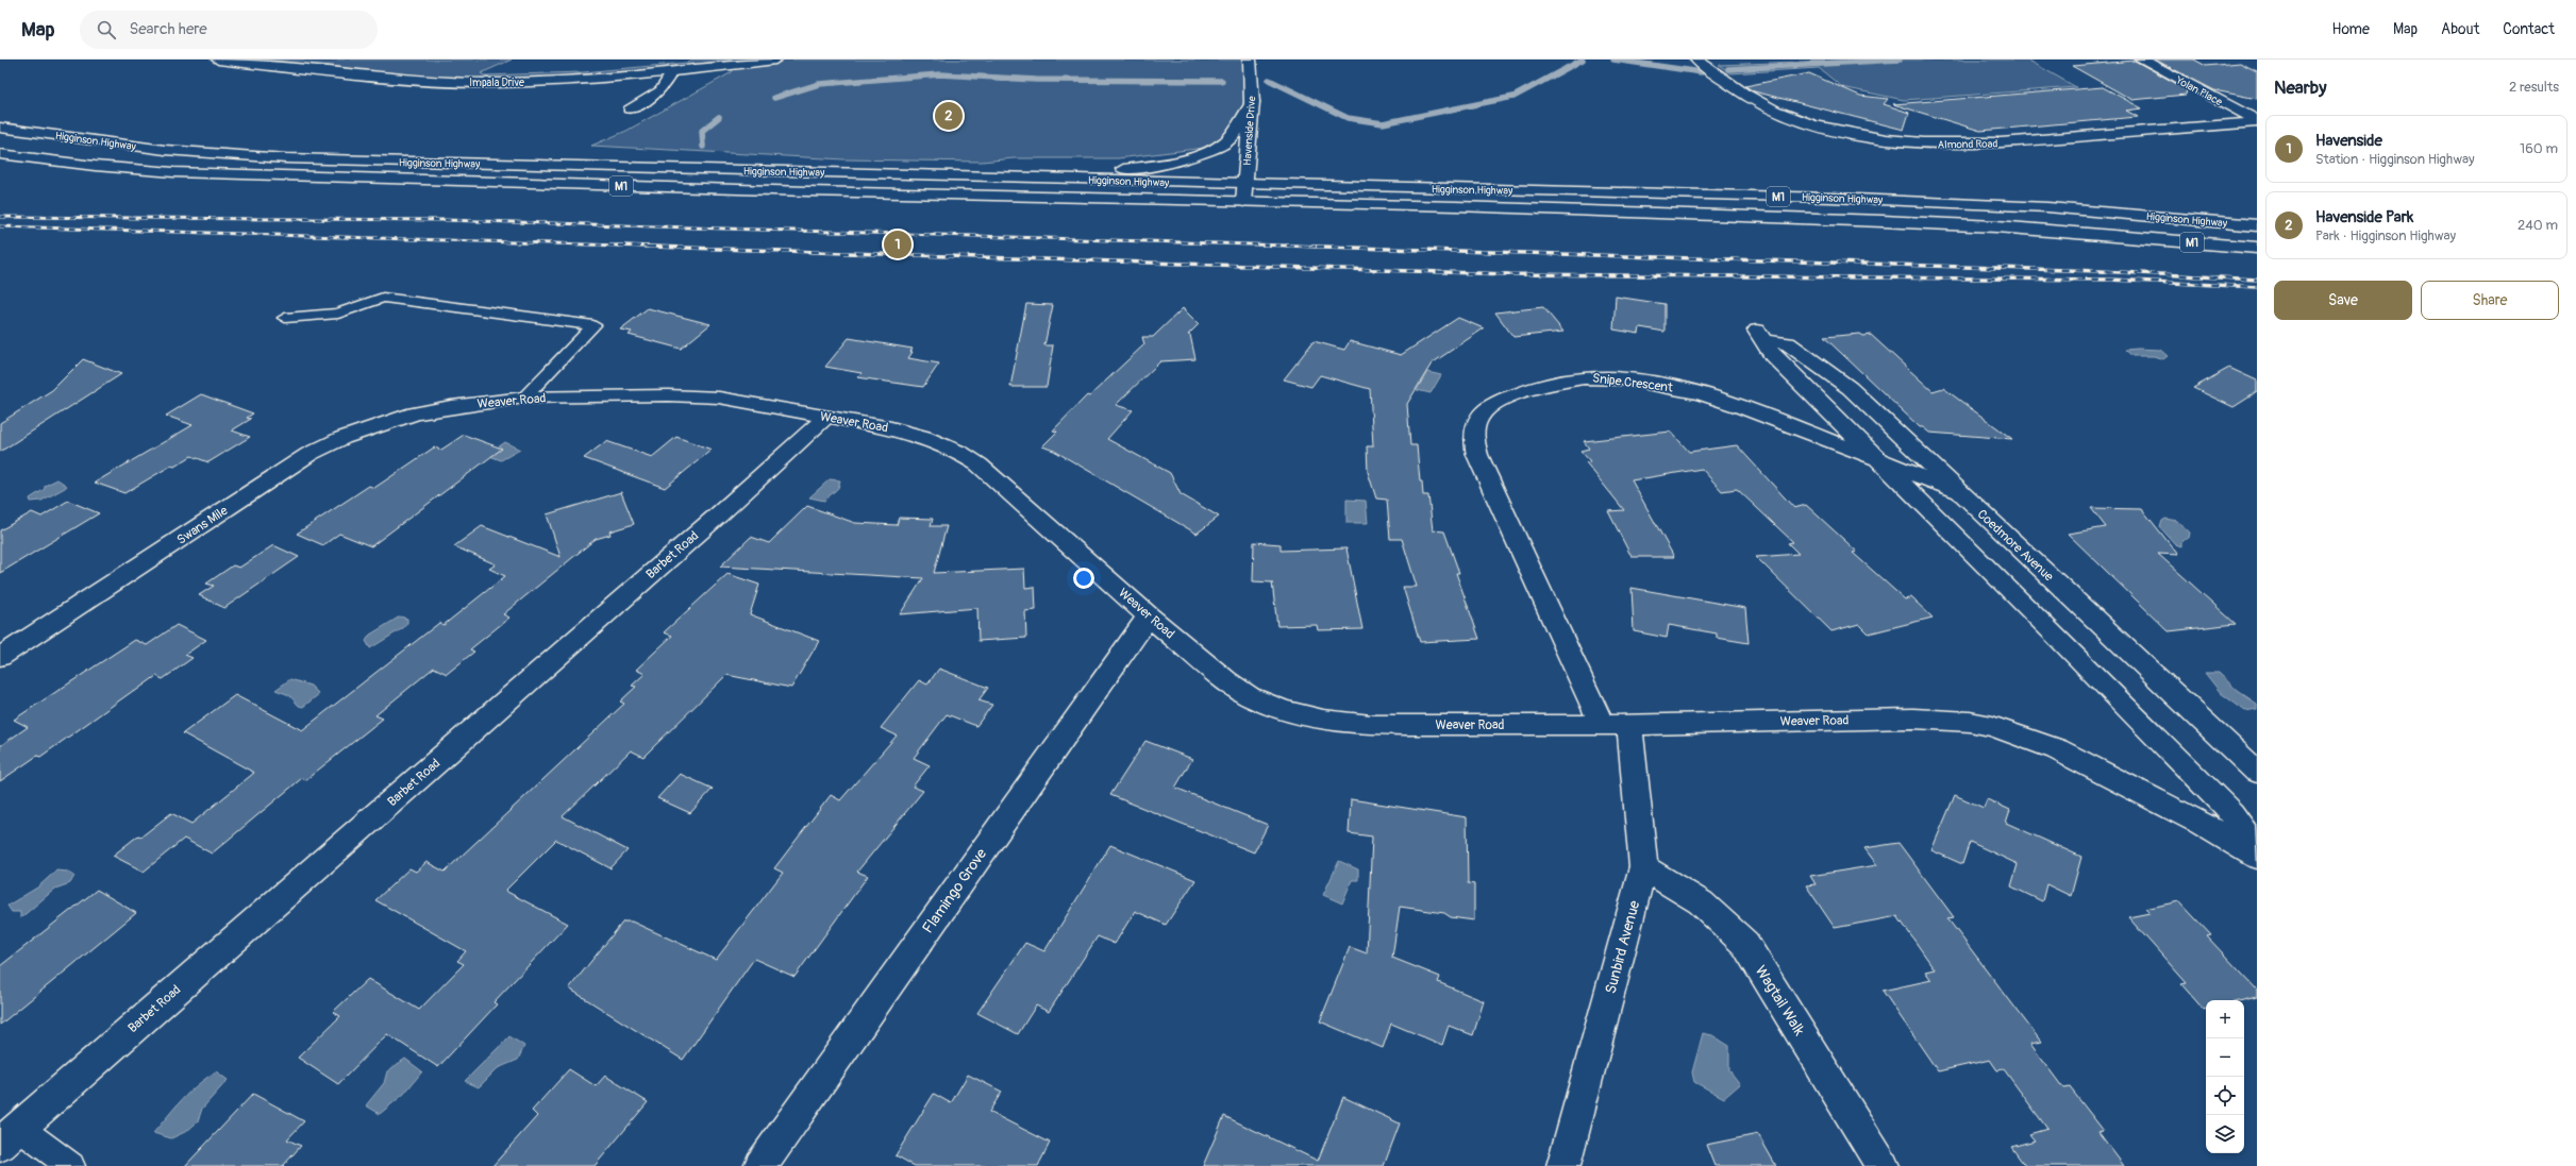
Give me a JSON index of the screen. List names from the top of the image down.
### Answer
{
  "streets": {
    "main road": [
      "Impala Drive",
      "Yolan Place",
      "Havenside Drive",
      "Higginson Highway",
      "Almond Road",
      "M1",
      "Snipe Crescent",
      "Weaver Road",
      "Swans Mile",
      "Coedmore Avenue",
      "Barbet Road",
      "Flamingo Grove",
      "Sunbird Avenue",
      "Wagtail Walk"
    ]
  },
  "crossings": [
    ["Yolan Place", "Almond Road"],
    ["Havenside Drive", "Higginson Highway"],
    ["Snipe Crescent", "Weaver Road"],
    ["Snipe Crescent", "Coedmore Avenue"],
    ["Weaver Road", "Swans Mile"],
    ["Weaver Road", "Barbet Road"],
    ["Weaver Road", "Flamingo Grove"],
    ["Weaver Road", "Sunbird Avenue"],
    ["Sunbird Avenue", "Wagtail Walk"]
  ],
  "page": {
    "header": "Map",
    "search": "Search here",
    "nav": [
      "Home",
      "Map",
      "About",
      "Contact"
    ],
    "heading": ["Nearby", "2 results"],
    "pins": ["2", "1"],
    "list": [
      {
        "mark": "1",
        "name": "Havenside",
        "note": "Station · Higginson Highway",
        "value": "160 m"
      },
      {
        "mark": "2",
        "name": "Havenside Park",
        "note": "Park · Higginson Highway",
        "value": "240 m"
      }
    ],
    "buttons": ["Save", "Share"],
    "map_buttons": ["+", "−"]
  }
}
